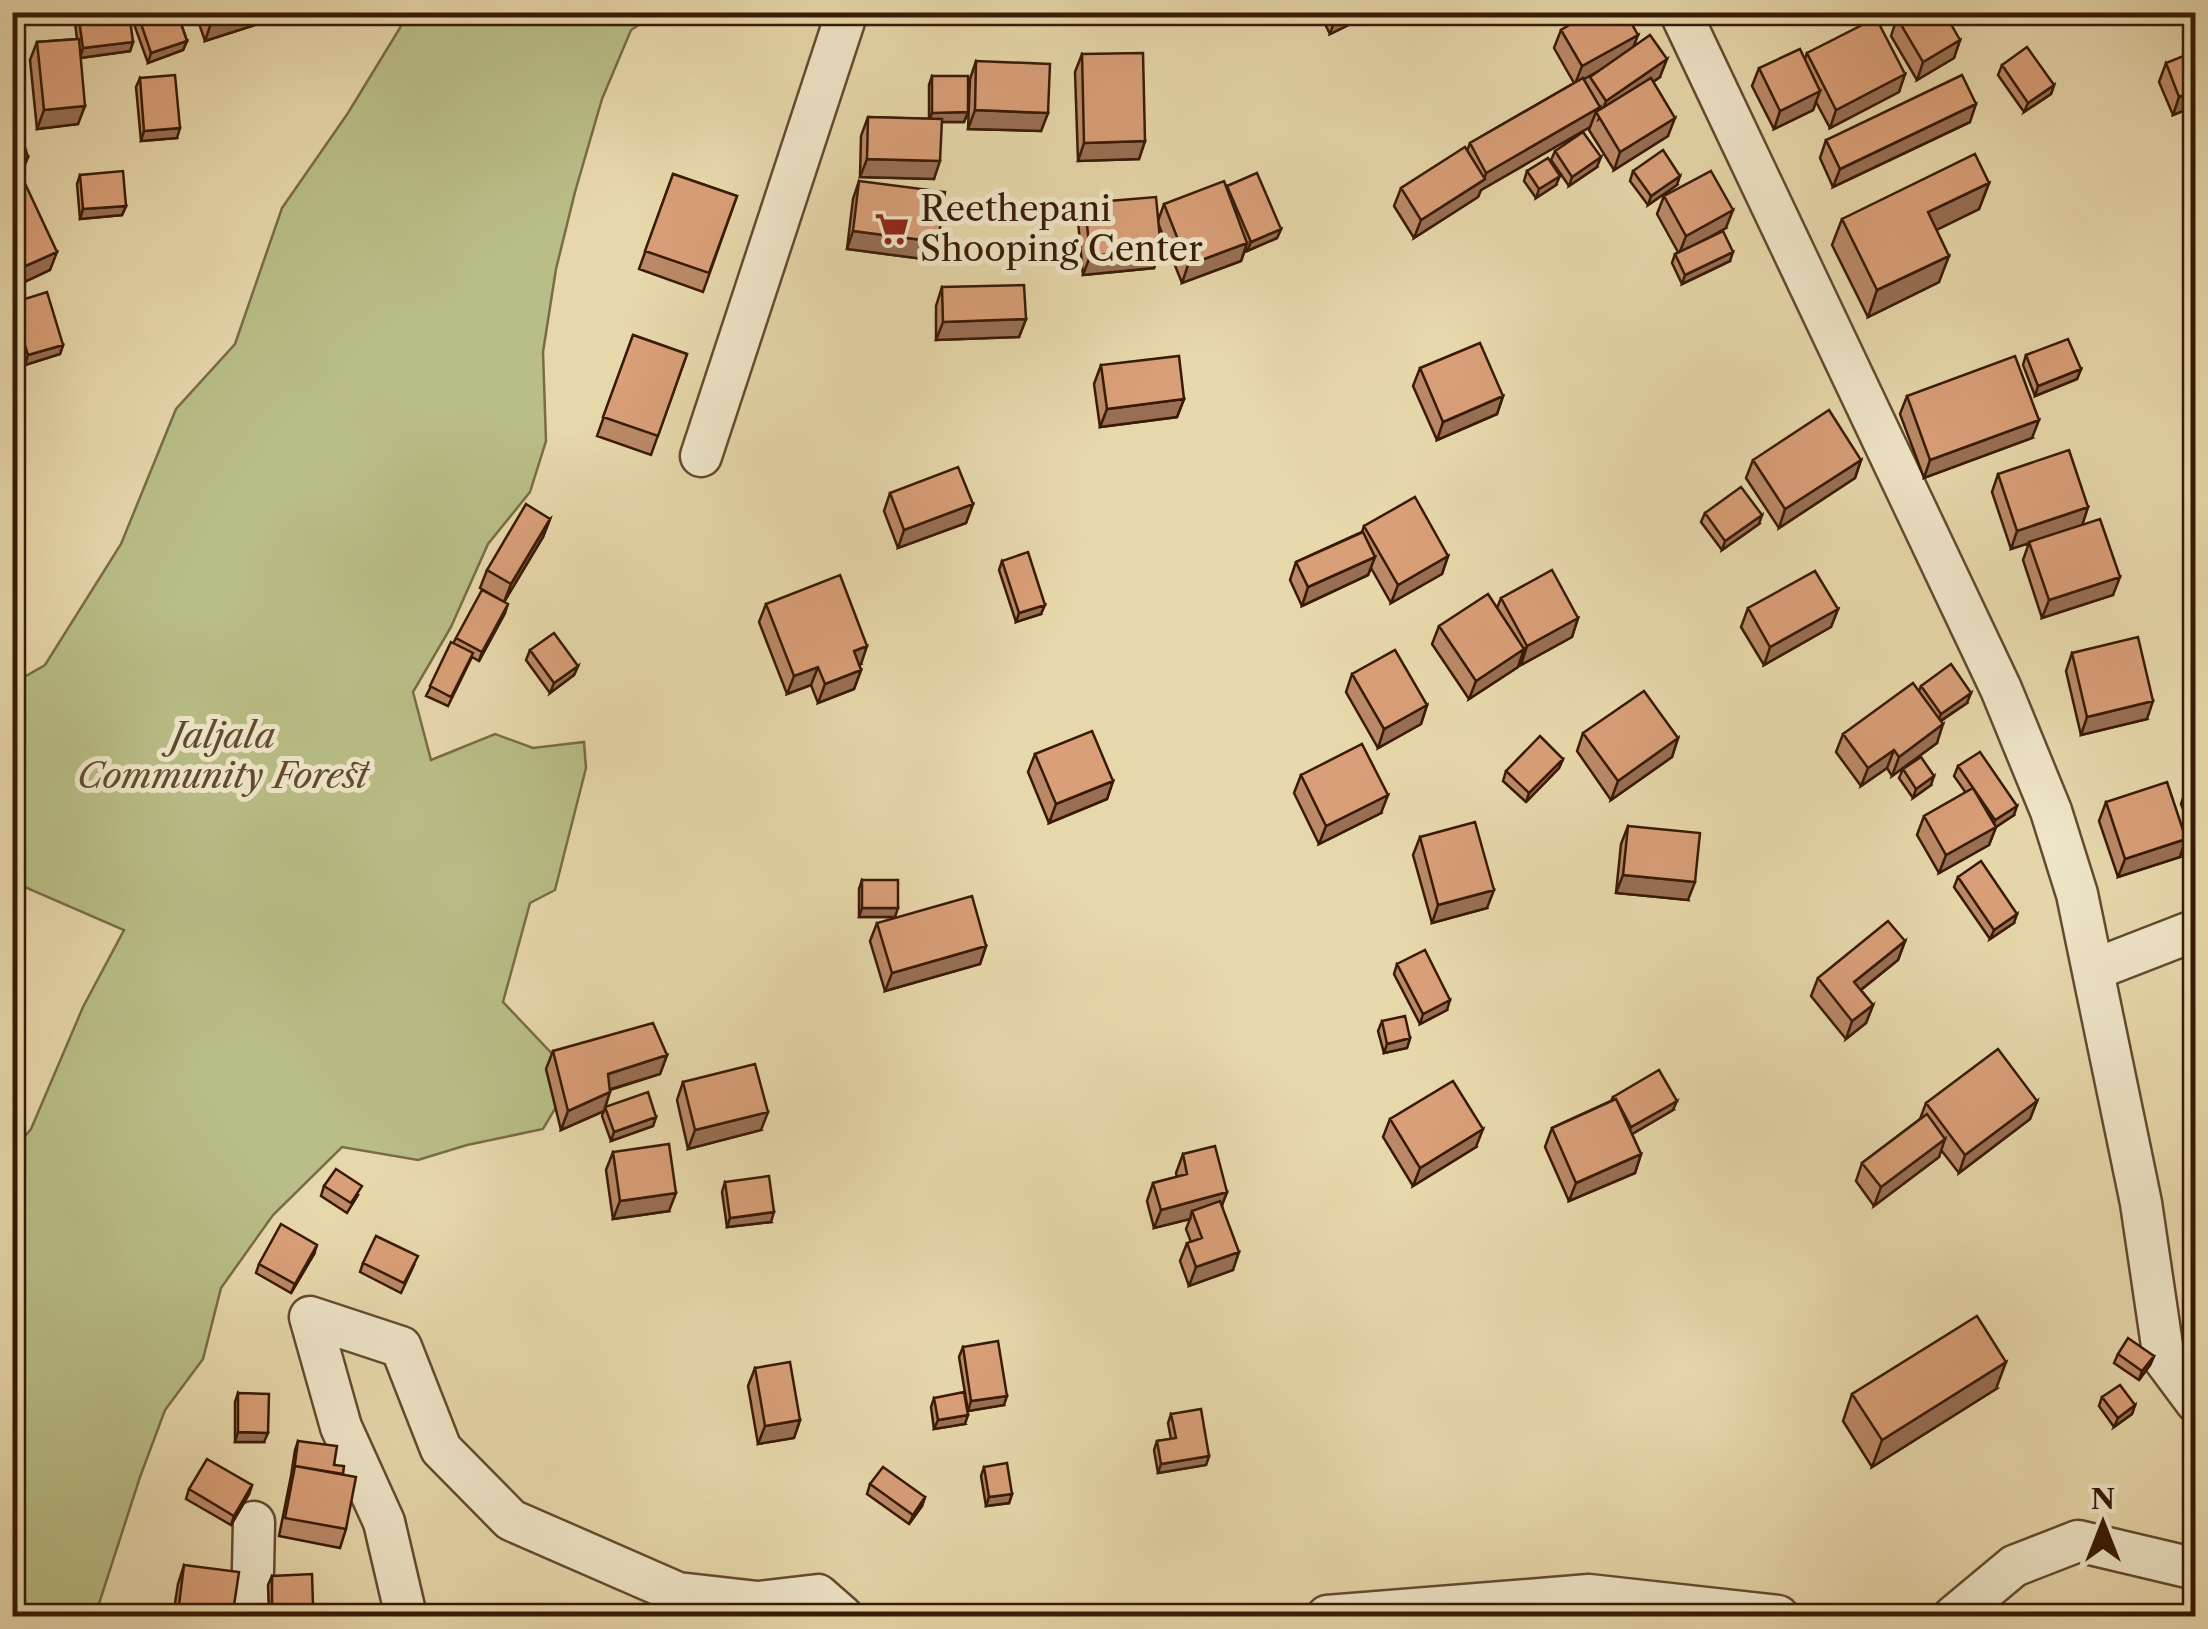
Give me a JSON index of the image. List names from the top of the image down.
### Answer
{
  "parks": ["Jaljala Community Forest"],
  "places": {
    "supermarket": ["Reethepani Shooping Center"]
  },
  "north": "top"
}
